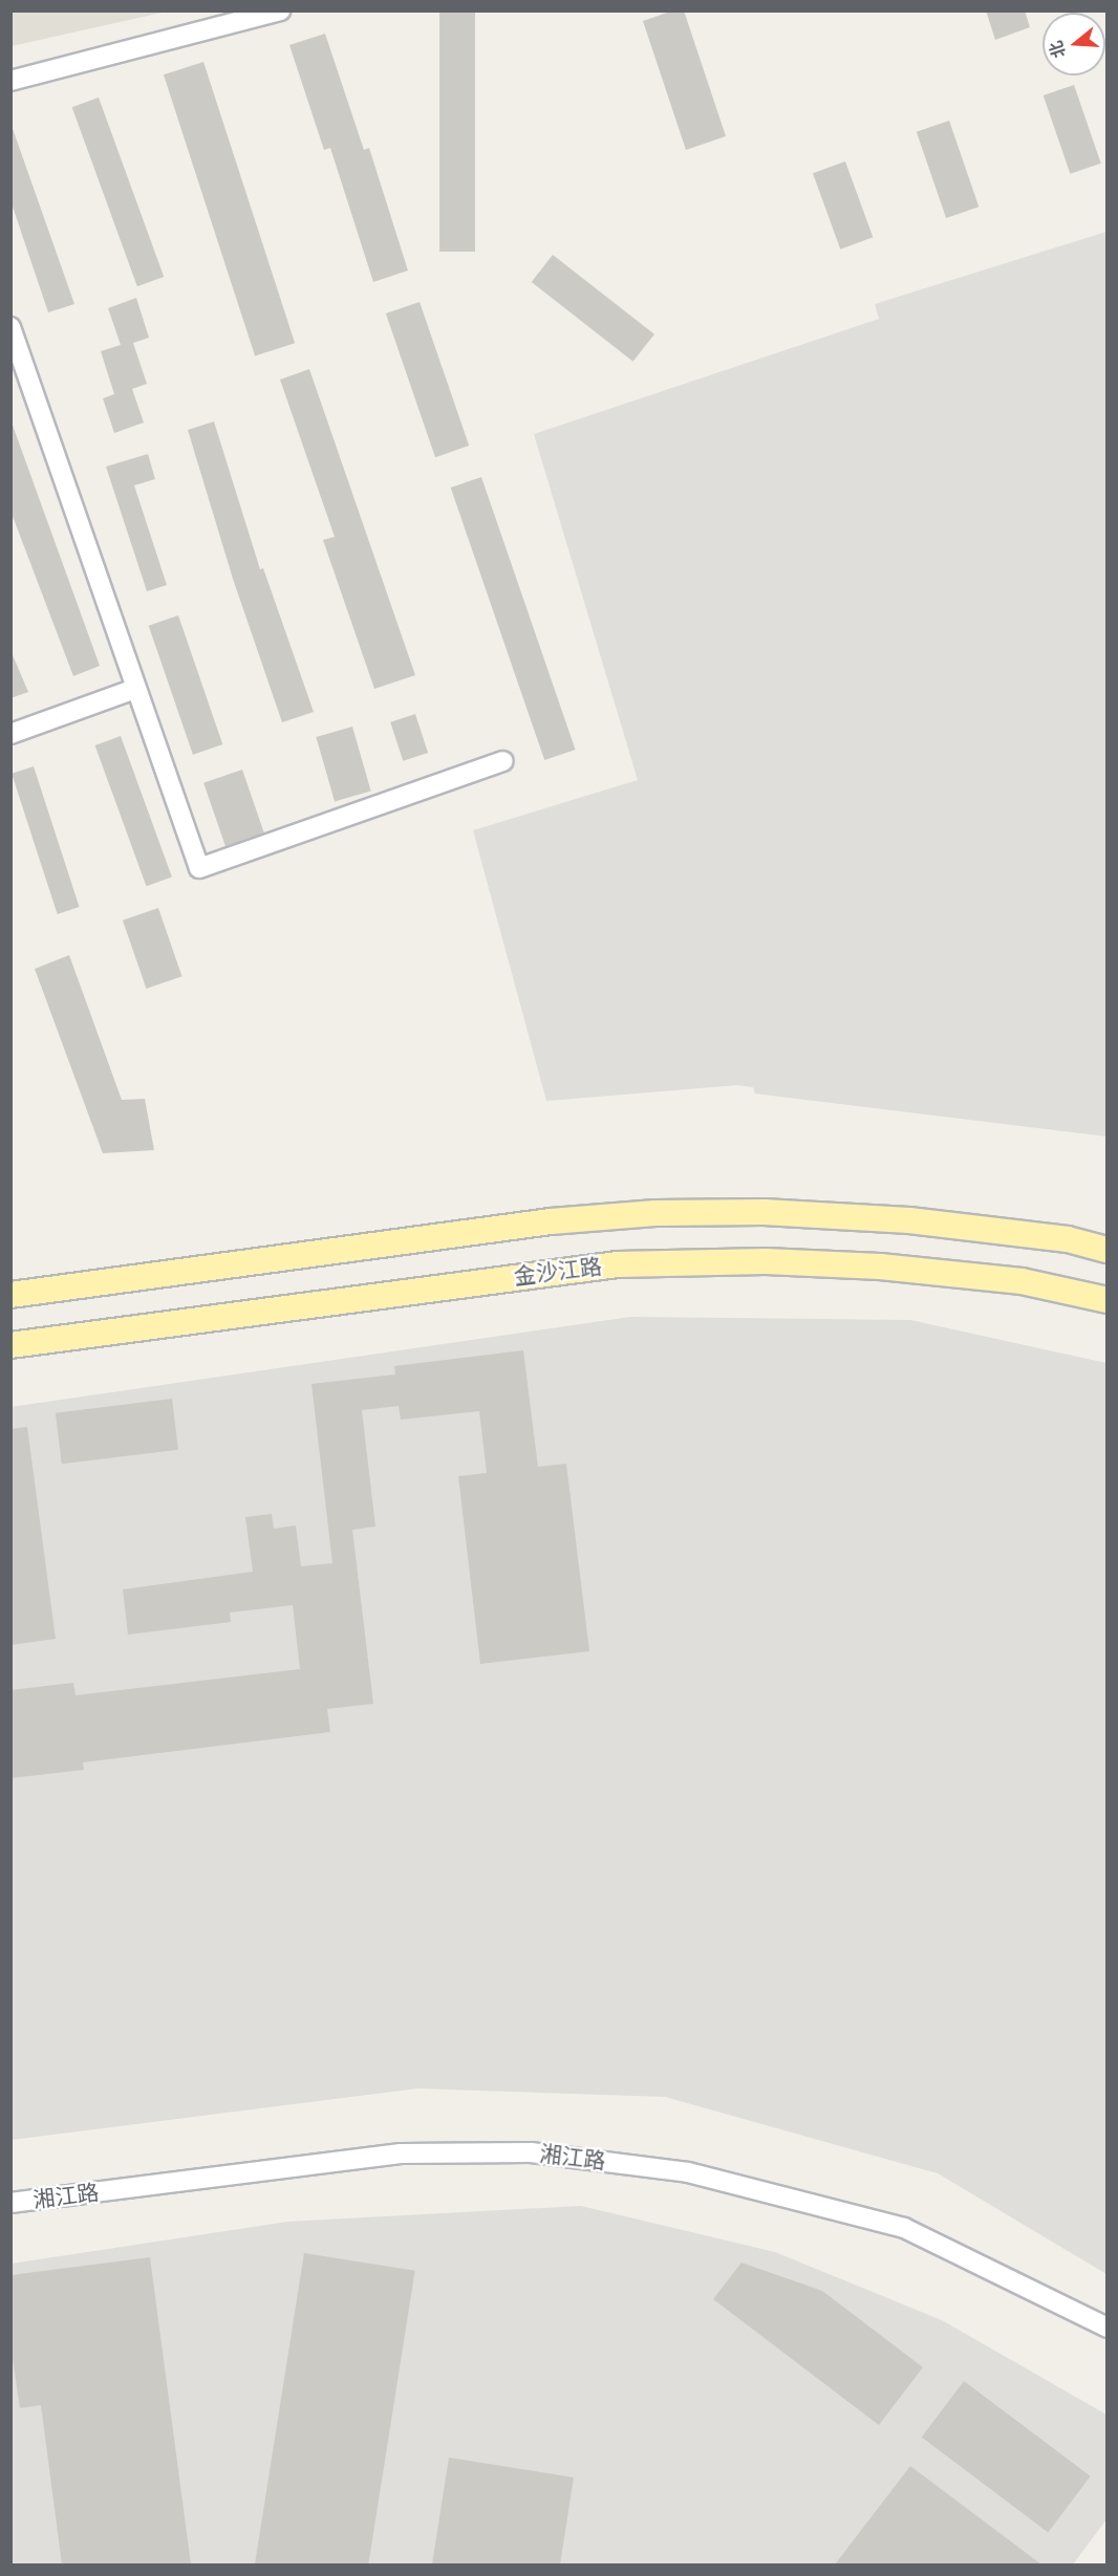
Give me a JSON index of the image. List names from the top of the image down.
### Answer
{
  "streets": {
    "main road": ["金沙江路"],
    "street": ["湘江路"]
  },
  "north": "left"
}
